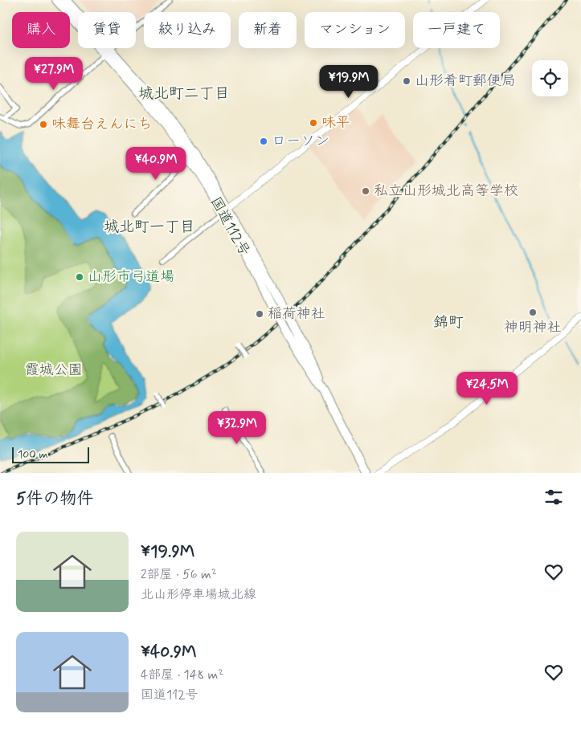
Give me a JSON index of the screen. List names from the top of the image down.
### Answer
{
  "streets": {
    "highway": ["国道112号"]
  },
  "districts": ["城北町二丁目", "城北町一丁目", "錦町"],
  "parks": ["霞城公園"],
  "places": [
    "山形肴町郵便局",
    "味平",
    "味舞台えんにち",
    "ローソン",
    "私立山形城北高等学校",
    "山形市弓道場",
    "神明神社",
    "稲荷神社"
  ],
  "scale_bar": "100 m",
  "page": {
    "chip": [
      "購入",
      "賃貸",
      "絞り込み",
      "新着",
      "マンション",
      "一戸建て"
    ],
    "price": [
      "¥27.9M",
      "¥19.9M",
      "¥40.9M",
      "¥24.5M",
      "¥32.9M"
    ],
    "scale": "100 m",
    "heading": "5件の物件",
    "list": [
      {
        "name": "¥19.9M",
        "note": "2部屋 · 56 m² · 北山形停車場城北線"
      },
      {
        "name": "¥40.9M",
        "note": "4部屋 · 148 m² · 国道112号"
      }
    ]
  }
}
